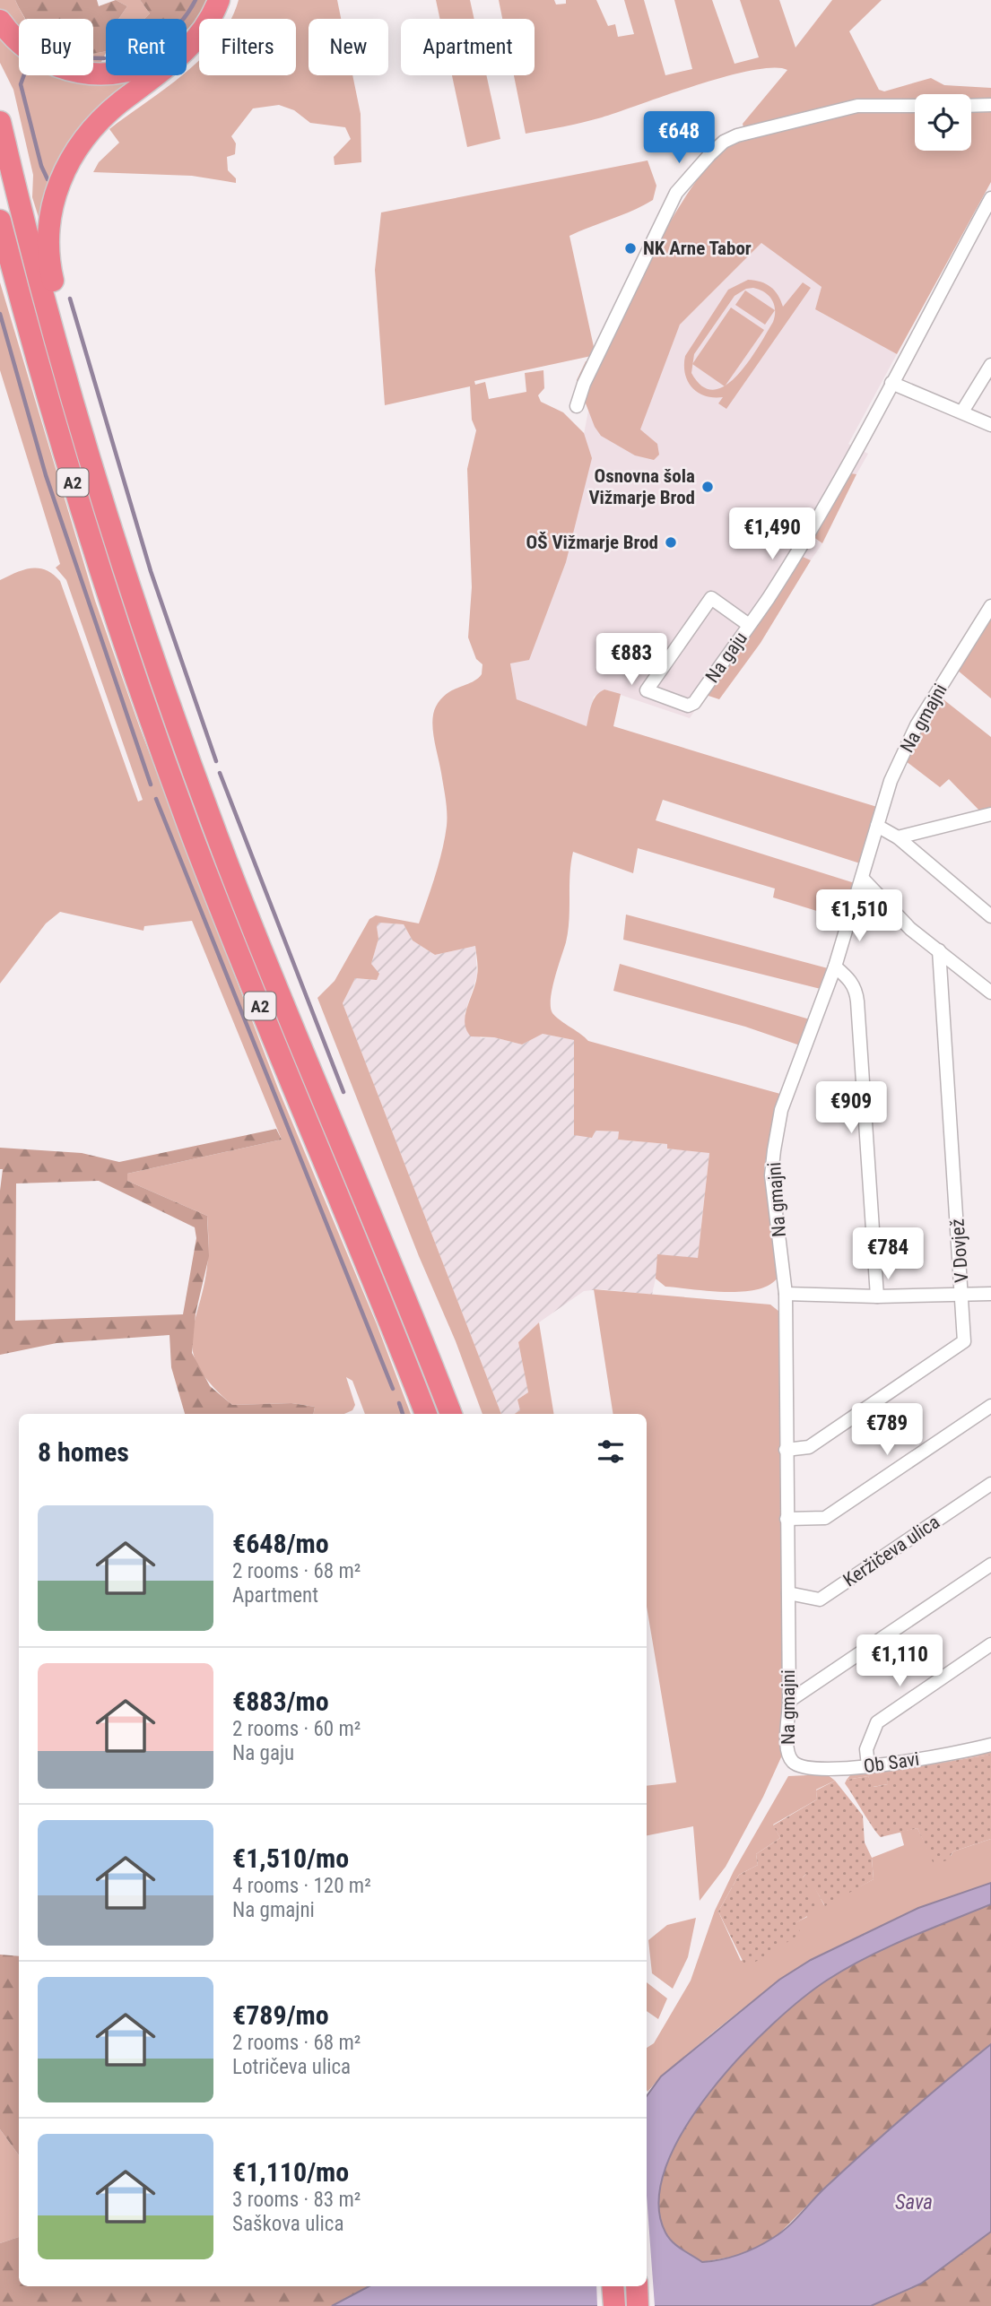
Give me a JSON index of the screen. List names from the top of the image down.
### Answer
{
  "streets": {
    "highway": ["A2"],
    "street": [
      "Na gaju",
      "Na gmajni",
      "V Dovjež",
      "Keržičeva ulica",
      "Ob Savi"
    ]
  },
  "crossings": [
    ["Na gmajni", "V Dovjež"],
    ["Na gmajni", "Keržičeva ulica"],
    ["Na gmajni", "Ob Savi"]
  ],
  "water": ["Sava"],
  "places": ["NK Arne Tabor", "Osnovna šola Vižmarje Brod", "OŠ Vižmarje Brod"],
  "page": {
    "chip": [
      "Buy",
      "Rent",
      "Filters",
      "New",
      "Apartment"
    ],
    "price": [
      "€648",
      "€1,490",
      "€883",
      "€1,510",
      "€909",
      "€784",
      "€789",
      "€1,110"
    ],
    "heading": "8 homes",
    "list": [
      {
        "name": "€648/mo",
        "note": "2 rooms · 68 m² · Apartment"
      },
      {
        "name": "€883/mo",
        "note": "2 rooms · 60 m² · Na gaju"
      },
      {
        "name": "€1,510/mo",
        "note": "4 rooms · 120 m² · Na gmajni"
      },
      {
        "name": "€789/mo",
        "note": "2 rooms · 68 m² · Lotričeva ulica"
      },
      {
        "name": "€1,110/mo",
        "note": "3 rooms · 83 m² · Saškova ulica"
      }
    ]
  }
}
